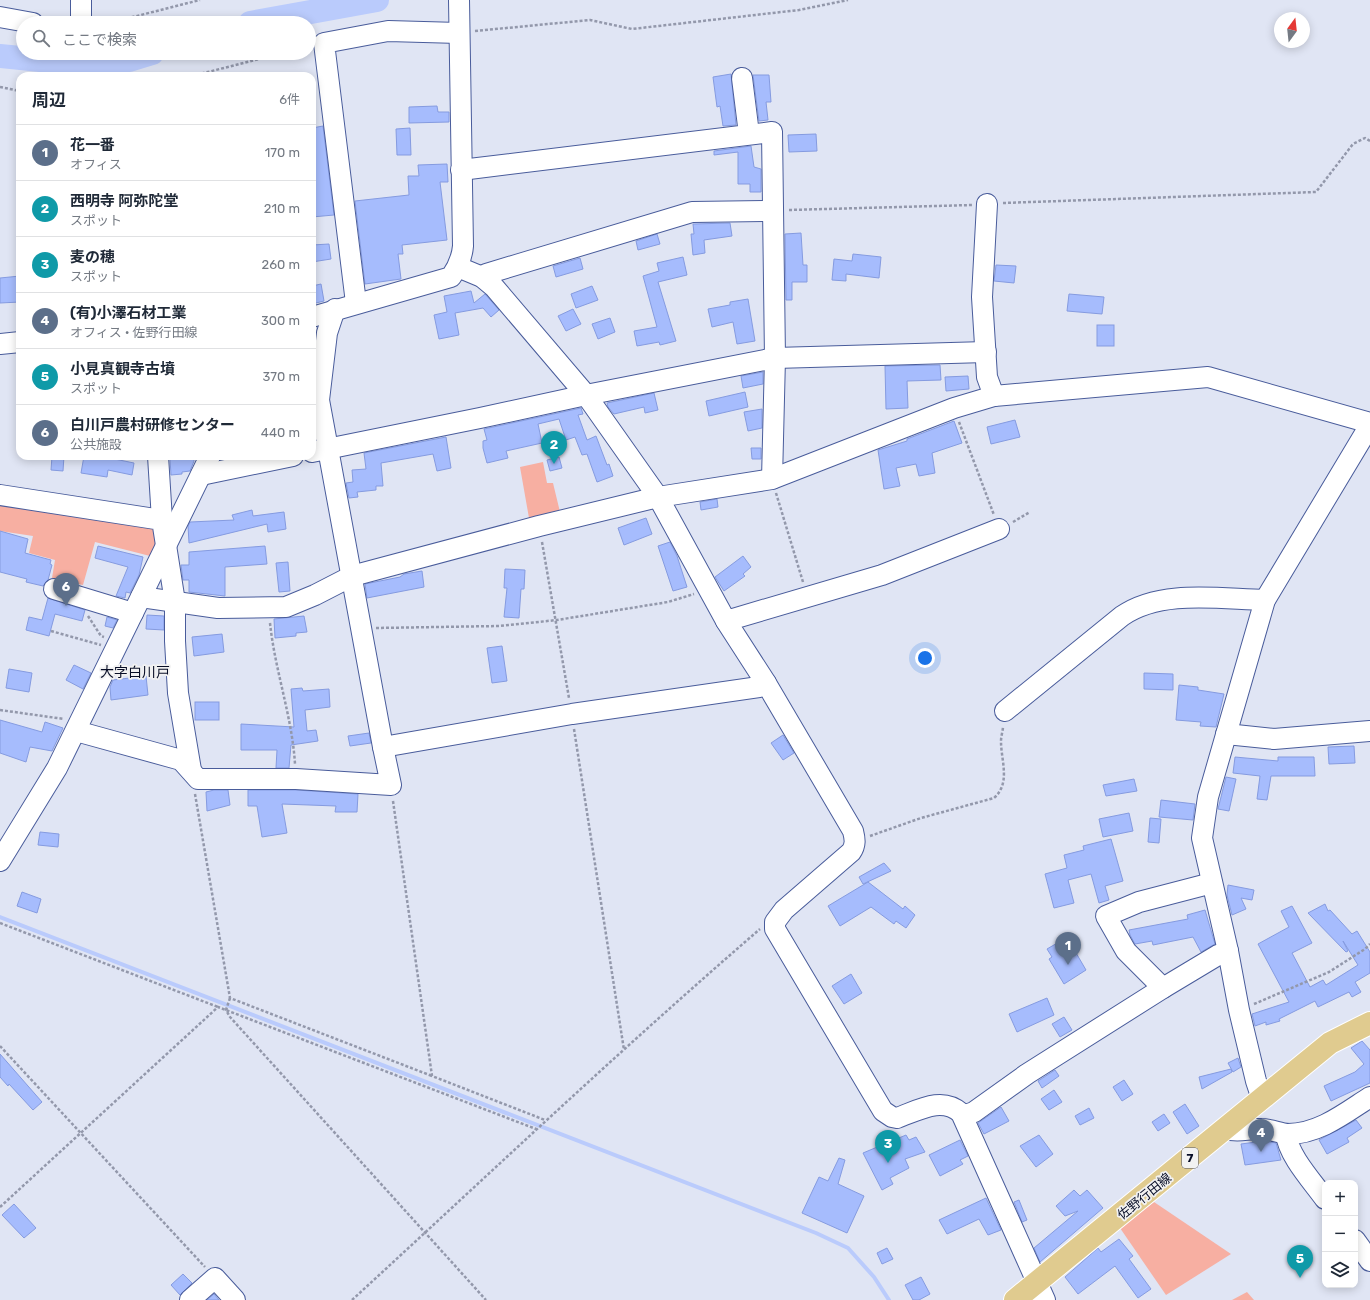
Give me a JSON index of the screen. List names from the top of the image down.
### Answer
{
  "streets": {
    "main road": ["7", "佐野行田線"]
  },
  "districts": ["大字白川戸"],
  "north": "top",
  "page": {
    "search": "ここで検索",
    "heading": ["周辺", "6件"],
    "list": [
      {
        "mark": "1",
        "name": "花一番",
        "note": "オフィス",
        "value": "170 m"
      },
      {
        "mark": "2",
        "name": "西明寺 阿弥陀堂",
        "note": "スポット",
        "value": "210 m"
      },
      {
        "mark": "3",
        "name": "麦の穂",
        "note": "スポット",
        "value": "260 m"
      },
      {
        "mark": "4",
        "name": "(有)小澤石材工業",
        "note": "オフィス · 佐野行田線",
        "value": "300 m"
      },
      {
        "mark": "5",
        "name": "小見真観寺古墳",
        "note": "スポット",
        "value": "370 m"
      },
      {
        "mark": "6",
        "name": "白川戸農村研修センター",
        "note": "公共施設",
        "value": "440 m"
      }
    ],
    "pins": [
      "2",
      "6",
      "1",
      "4",
      "3",
      "5"
    ],
    "map_buttons": ["+", "−"]
  }
}
